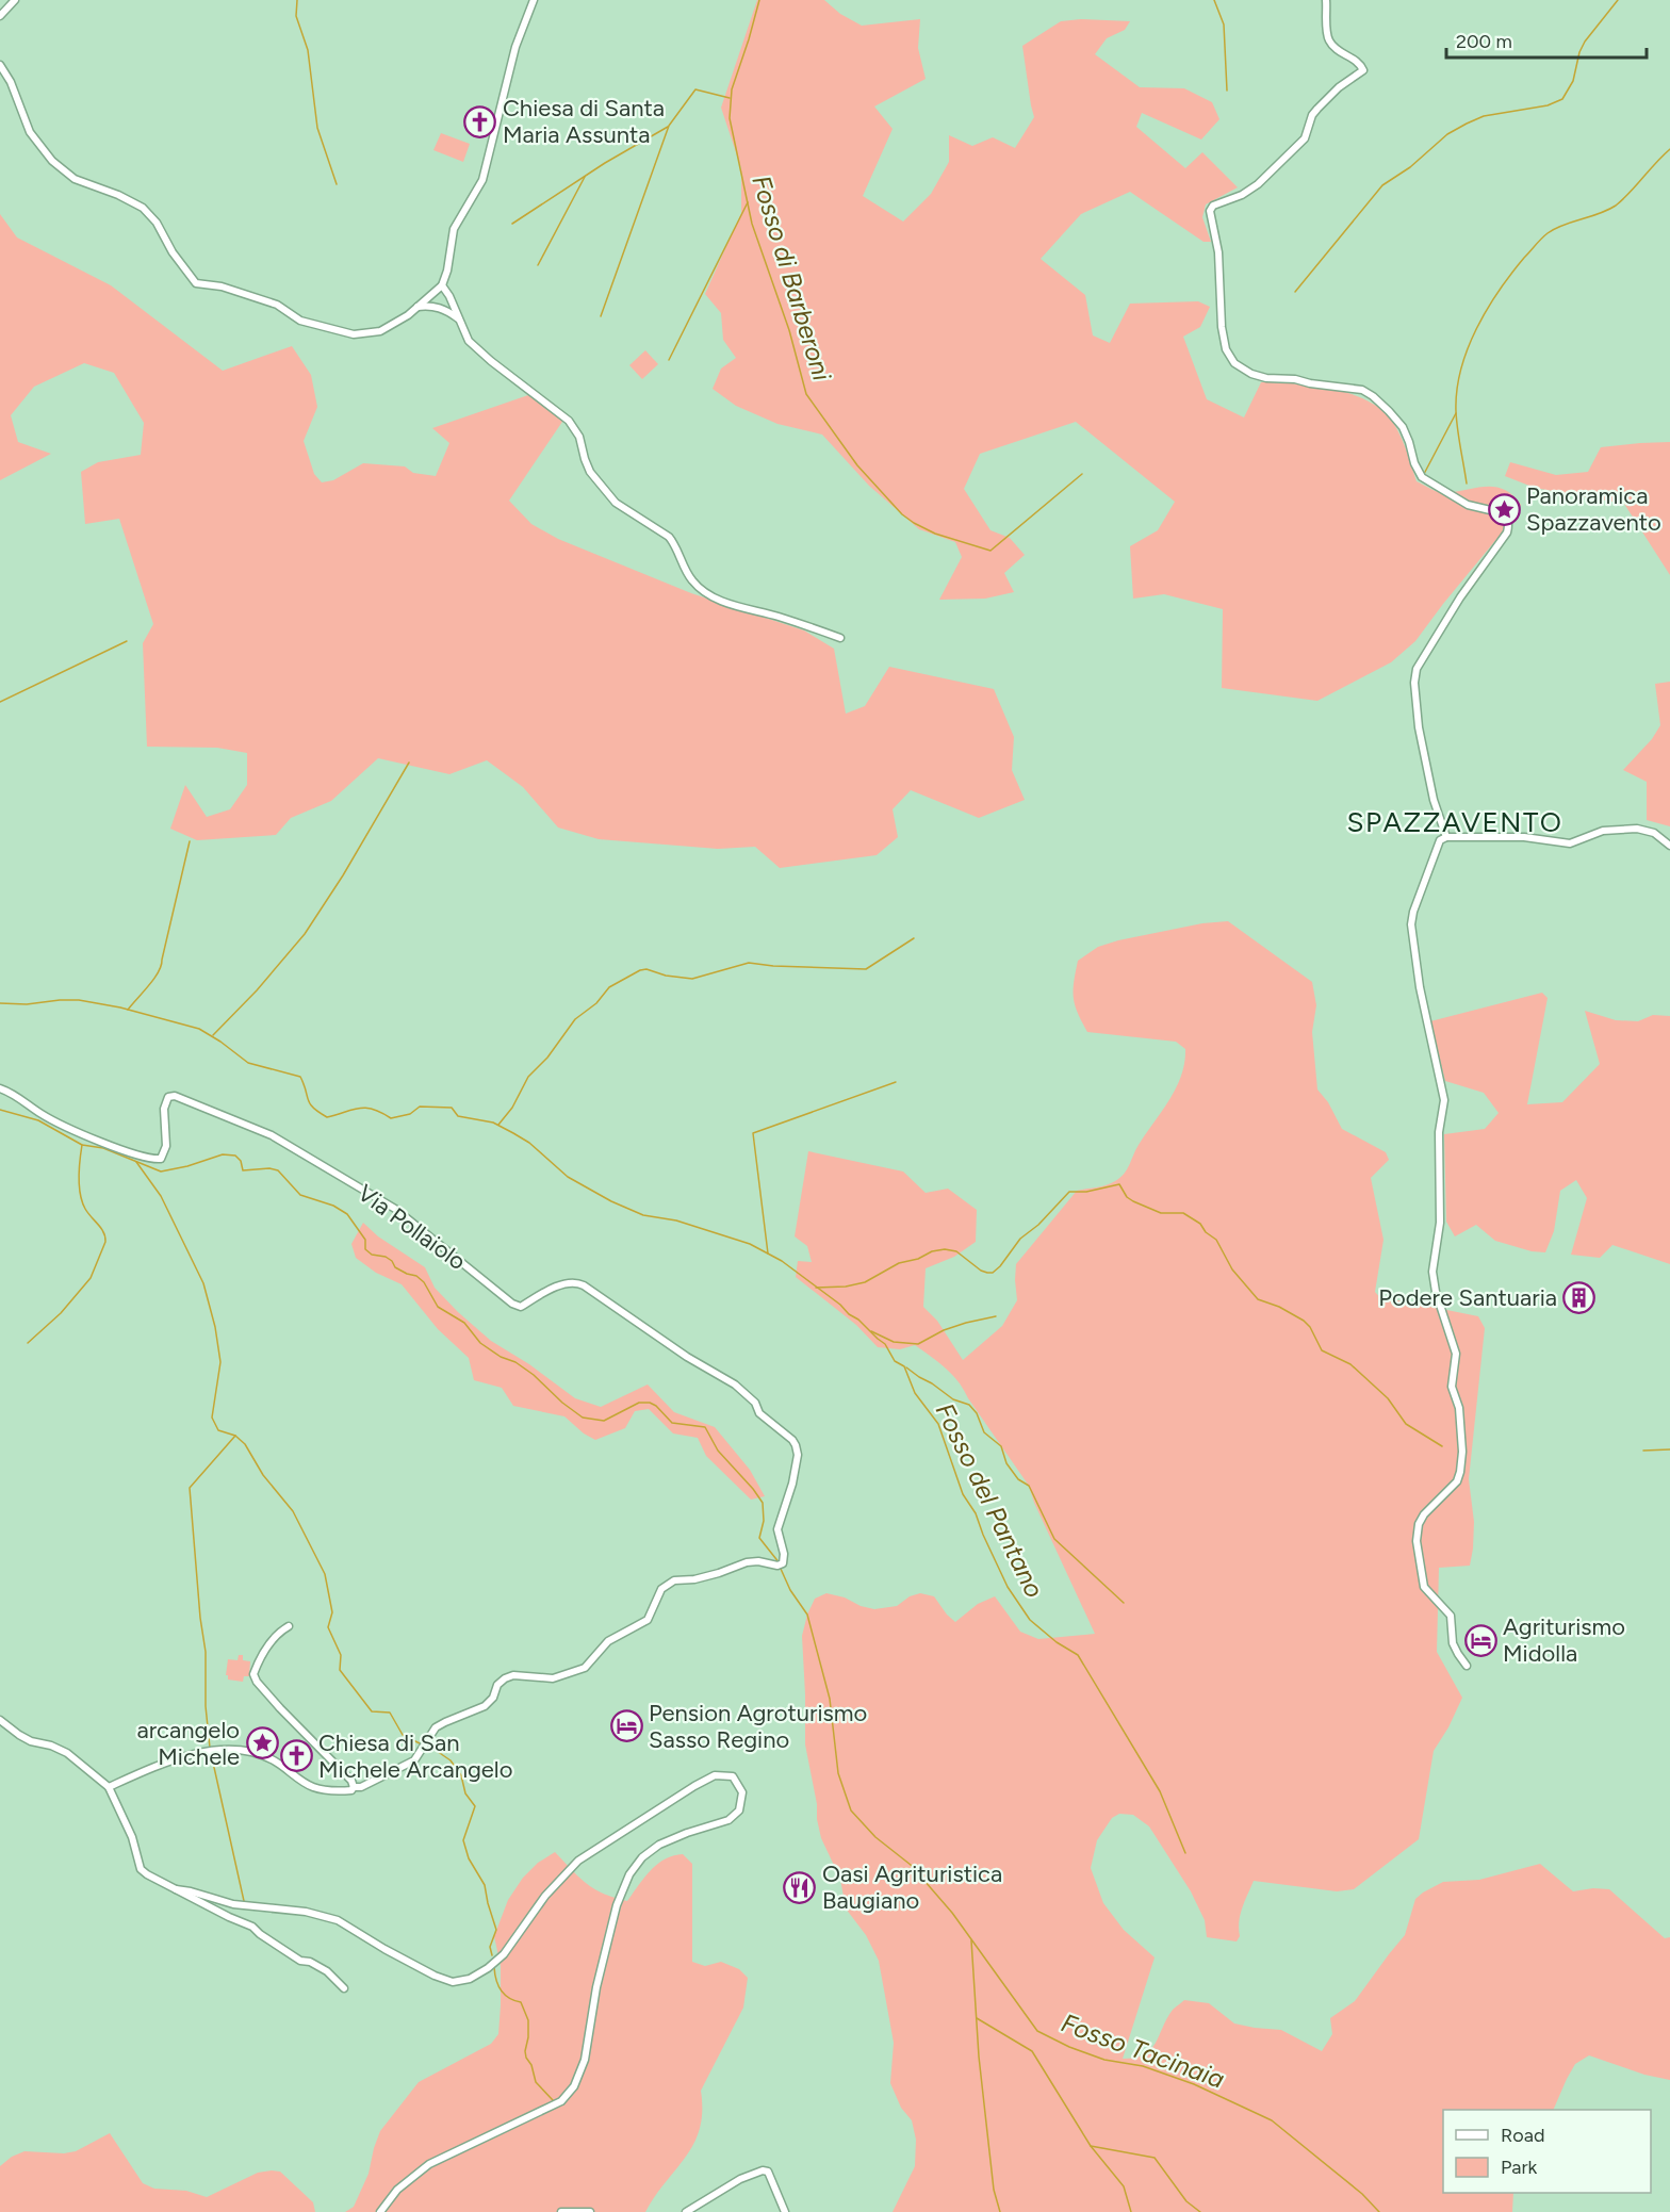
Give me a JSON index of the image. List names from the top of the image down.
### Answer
{
  "streets": {
    "street": ["Via Pollaiolo"]
  },
  "districts": ["SPAZZAVENTO"],
  "water": ["Fosso di Barberoni", "Fosso del Pantano", "Fosso Tacinaia"],
  "places": {
    "church": ["Chiesa di Santa Maria Assunta", "Chiesa di San Michele Arcangelo"],
    "place": ["Panoramica Spazzavento", "arcangelo Michele"],
    "building": ["Podere Santuaria"],
    "hotel": ["Agriturismo Midolla", "Pension Agroturismo Sasso Regino"],
    "restaurant": ["Oasi Agrituristica Baugiano"]
  },
  "legend": ["Road", "Park"],
  "scale_bar": "200 m"
}
